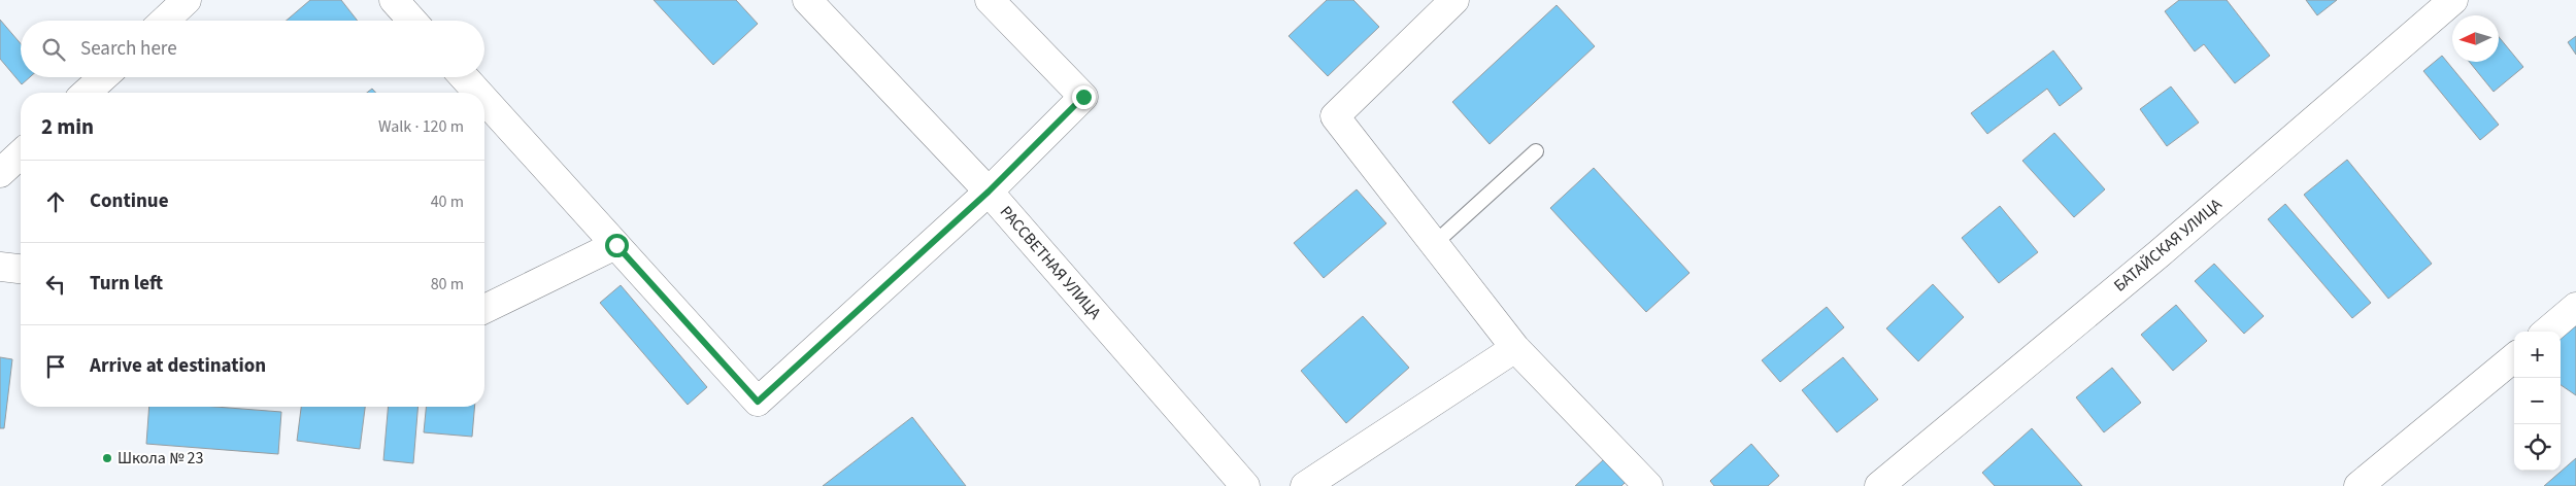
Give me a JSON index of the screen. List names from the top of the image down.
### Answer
{
  "streets": {
    "street": ["БАТАЙСКАЯ УЛИЦА", "РАССВЕТНАЯ УЛИЦА"]
  },
  "places": ["Школа № 23"],
  "north": "left",
  "page": {
    "search": "Search here",
    "heading": ["2 min", "Walk · 120 m"],
    "list": [
      ["Continue", "40 m"],
      ["Turn left", "80 m"],
      "Arrive at destination"
    ],
    "map_buttons": ["+", "−"]
  }
}
